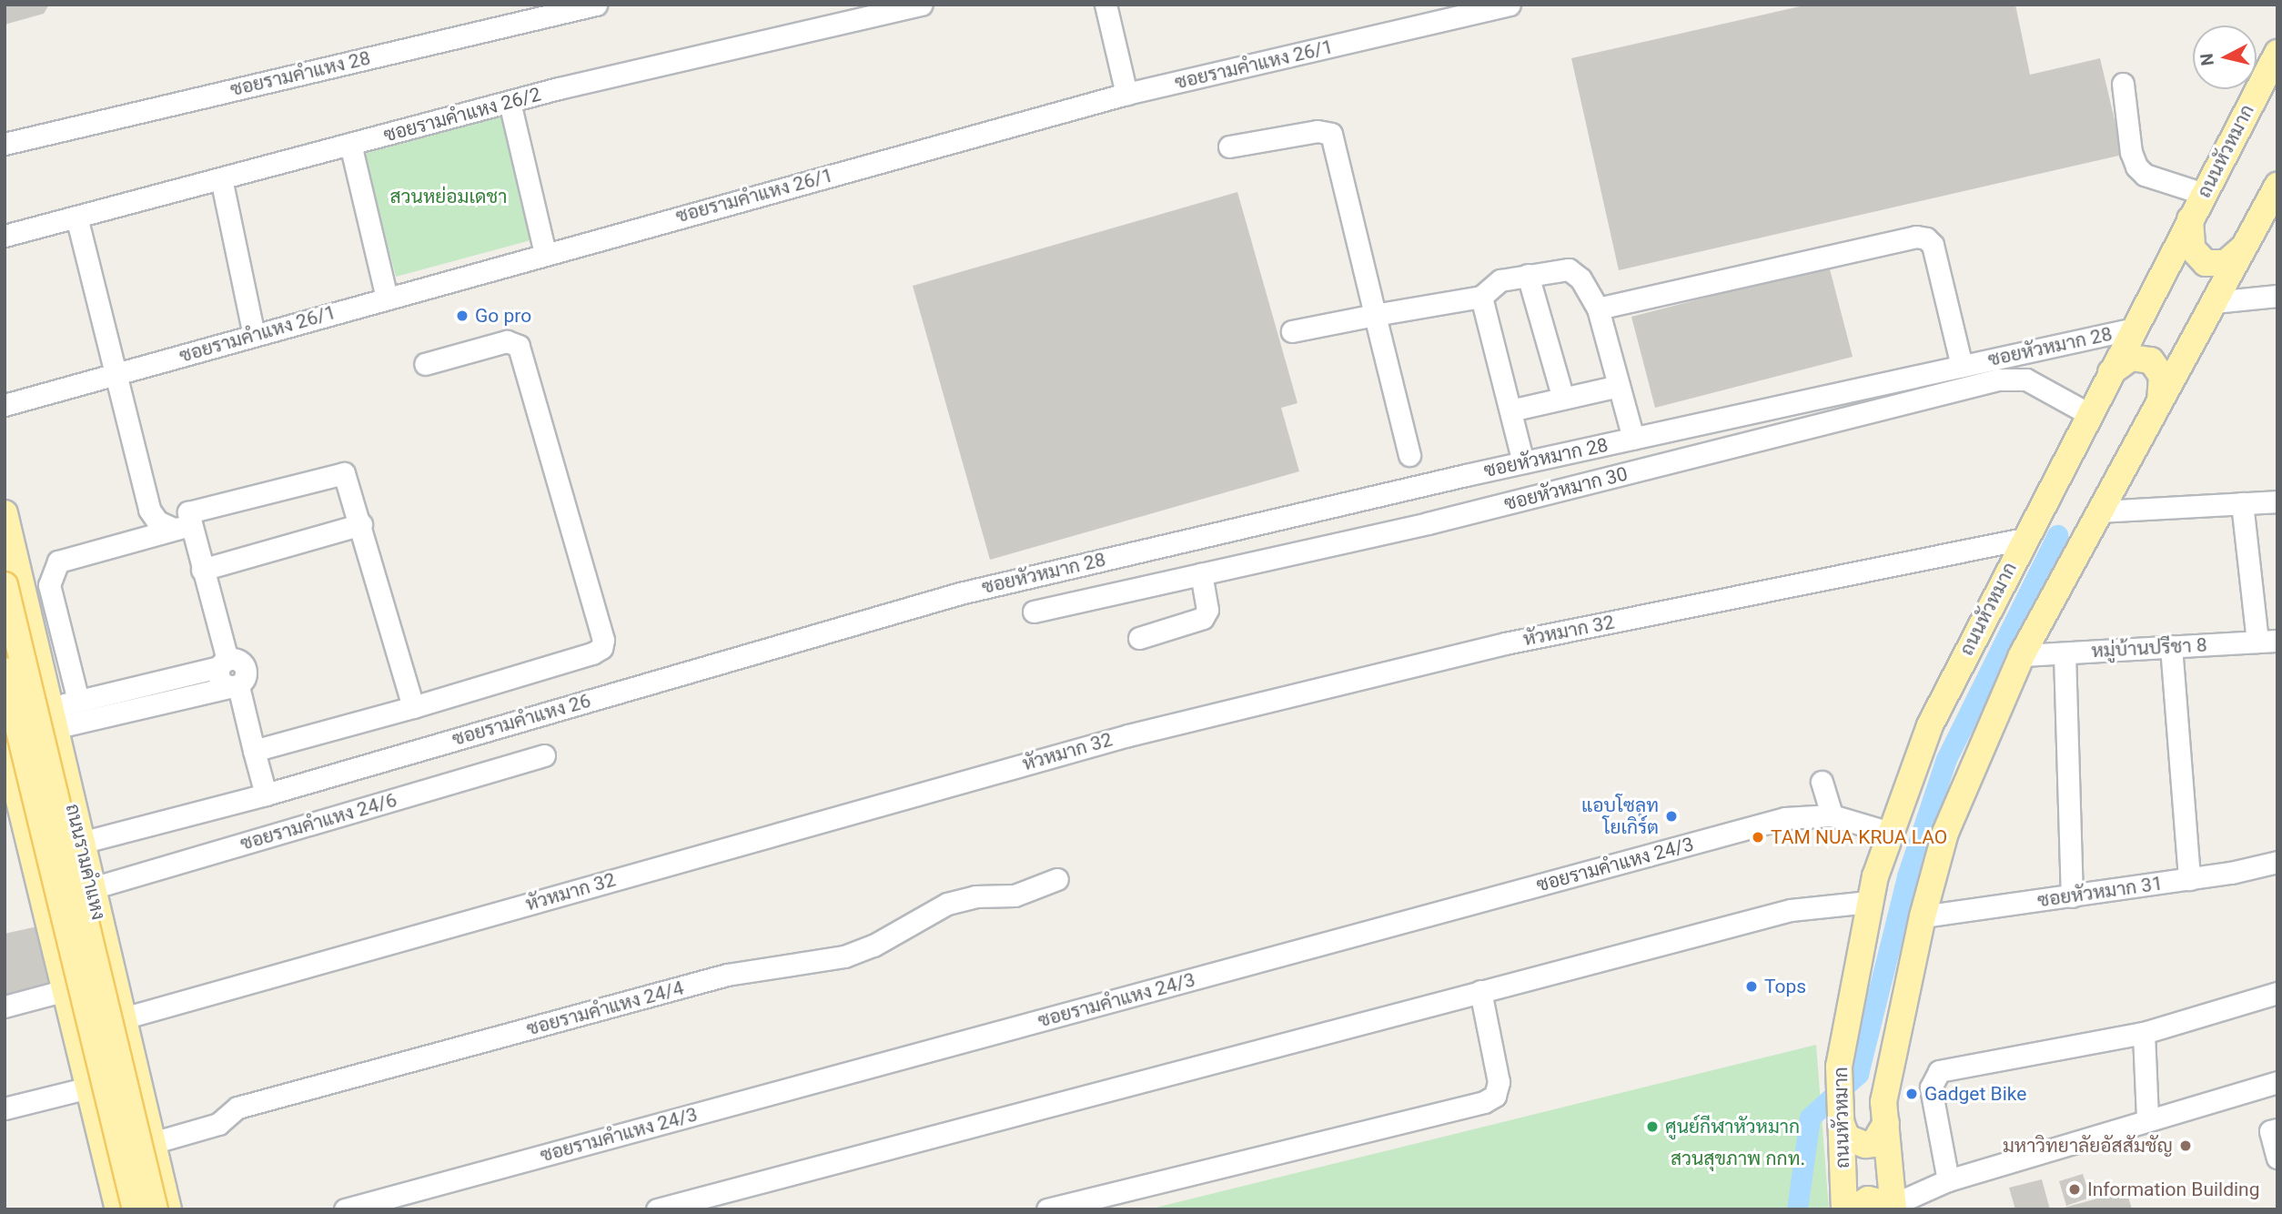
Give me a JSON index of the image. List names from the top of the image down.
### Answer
{
  "streets": {
    "main road": ["ถนนหัวหมาก", "ถนนรามคำแหง"],
    "street": [
      "ซอยรามคำแหง 26/1",
      "ซอยรามคำแหง 28",
      "ซอยรามคำแหง 26/2",
      "ซอยหัวหมาก 28",
      "ซอยหัวหมาก 30",
      "หัวหมาก 32",
      "หมู่บ้านปรีชา 8",
      "ซอยรามคำแหง 26",
      "ซอยรามคำแหง 24/6",
      "ซอยรามคำแหง 24/3",
      "ซอยหัวหมาก 31",
      "ซอยรามคำแหง 24/4"
    ]
  },
  "crossings": [
    ["ถนนหัวหมาก", "ซอยหัวหมาก 28"],
    ["ถนนหัวหมาก", "ซอยหัวหมาก 30"],
    ["ถนนหัวหมาก", "หัวหมาก 32"],
    ["ถนนหัวหมาก", "ซอยรามคำแหง 24/3"],
    ["ซอยหัวหมาก 28", "ซอยรามคำแหง 26"],
    ["หัวหมาก 32", "ถนนรามคำแหง"],
    ["ซอยรามคำแหง 26", "ถนนรามคำแหง"],
    ["ซอยรามคำแหง 24/6", "ถนนรามคำแหง"],
    ["ถนนรามคำแหง", "ซอยรามคำแหง 24/4"]
  ],
  "parks": ["สวนหย่อมเดชา", "สวนสุขภาพ กกท."],
  "places": [
    "Go pro",
    "แอบโซลูท โยเกิร์ต",
    "TAM NUA KRUA LAO",
    "Tops",
    "Gadget Bike",
    "ศูนย์กีฬาหัวหมาก",
    "มหาวิทยาลัยอัสสัมชัญ",
    "Information Building"
  ],
  "north": "left"
}
